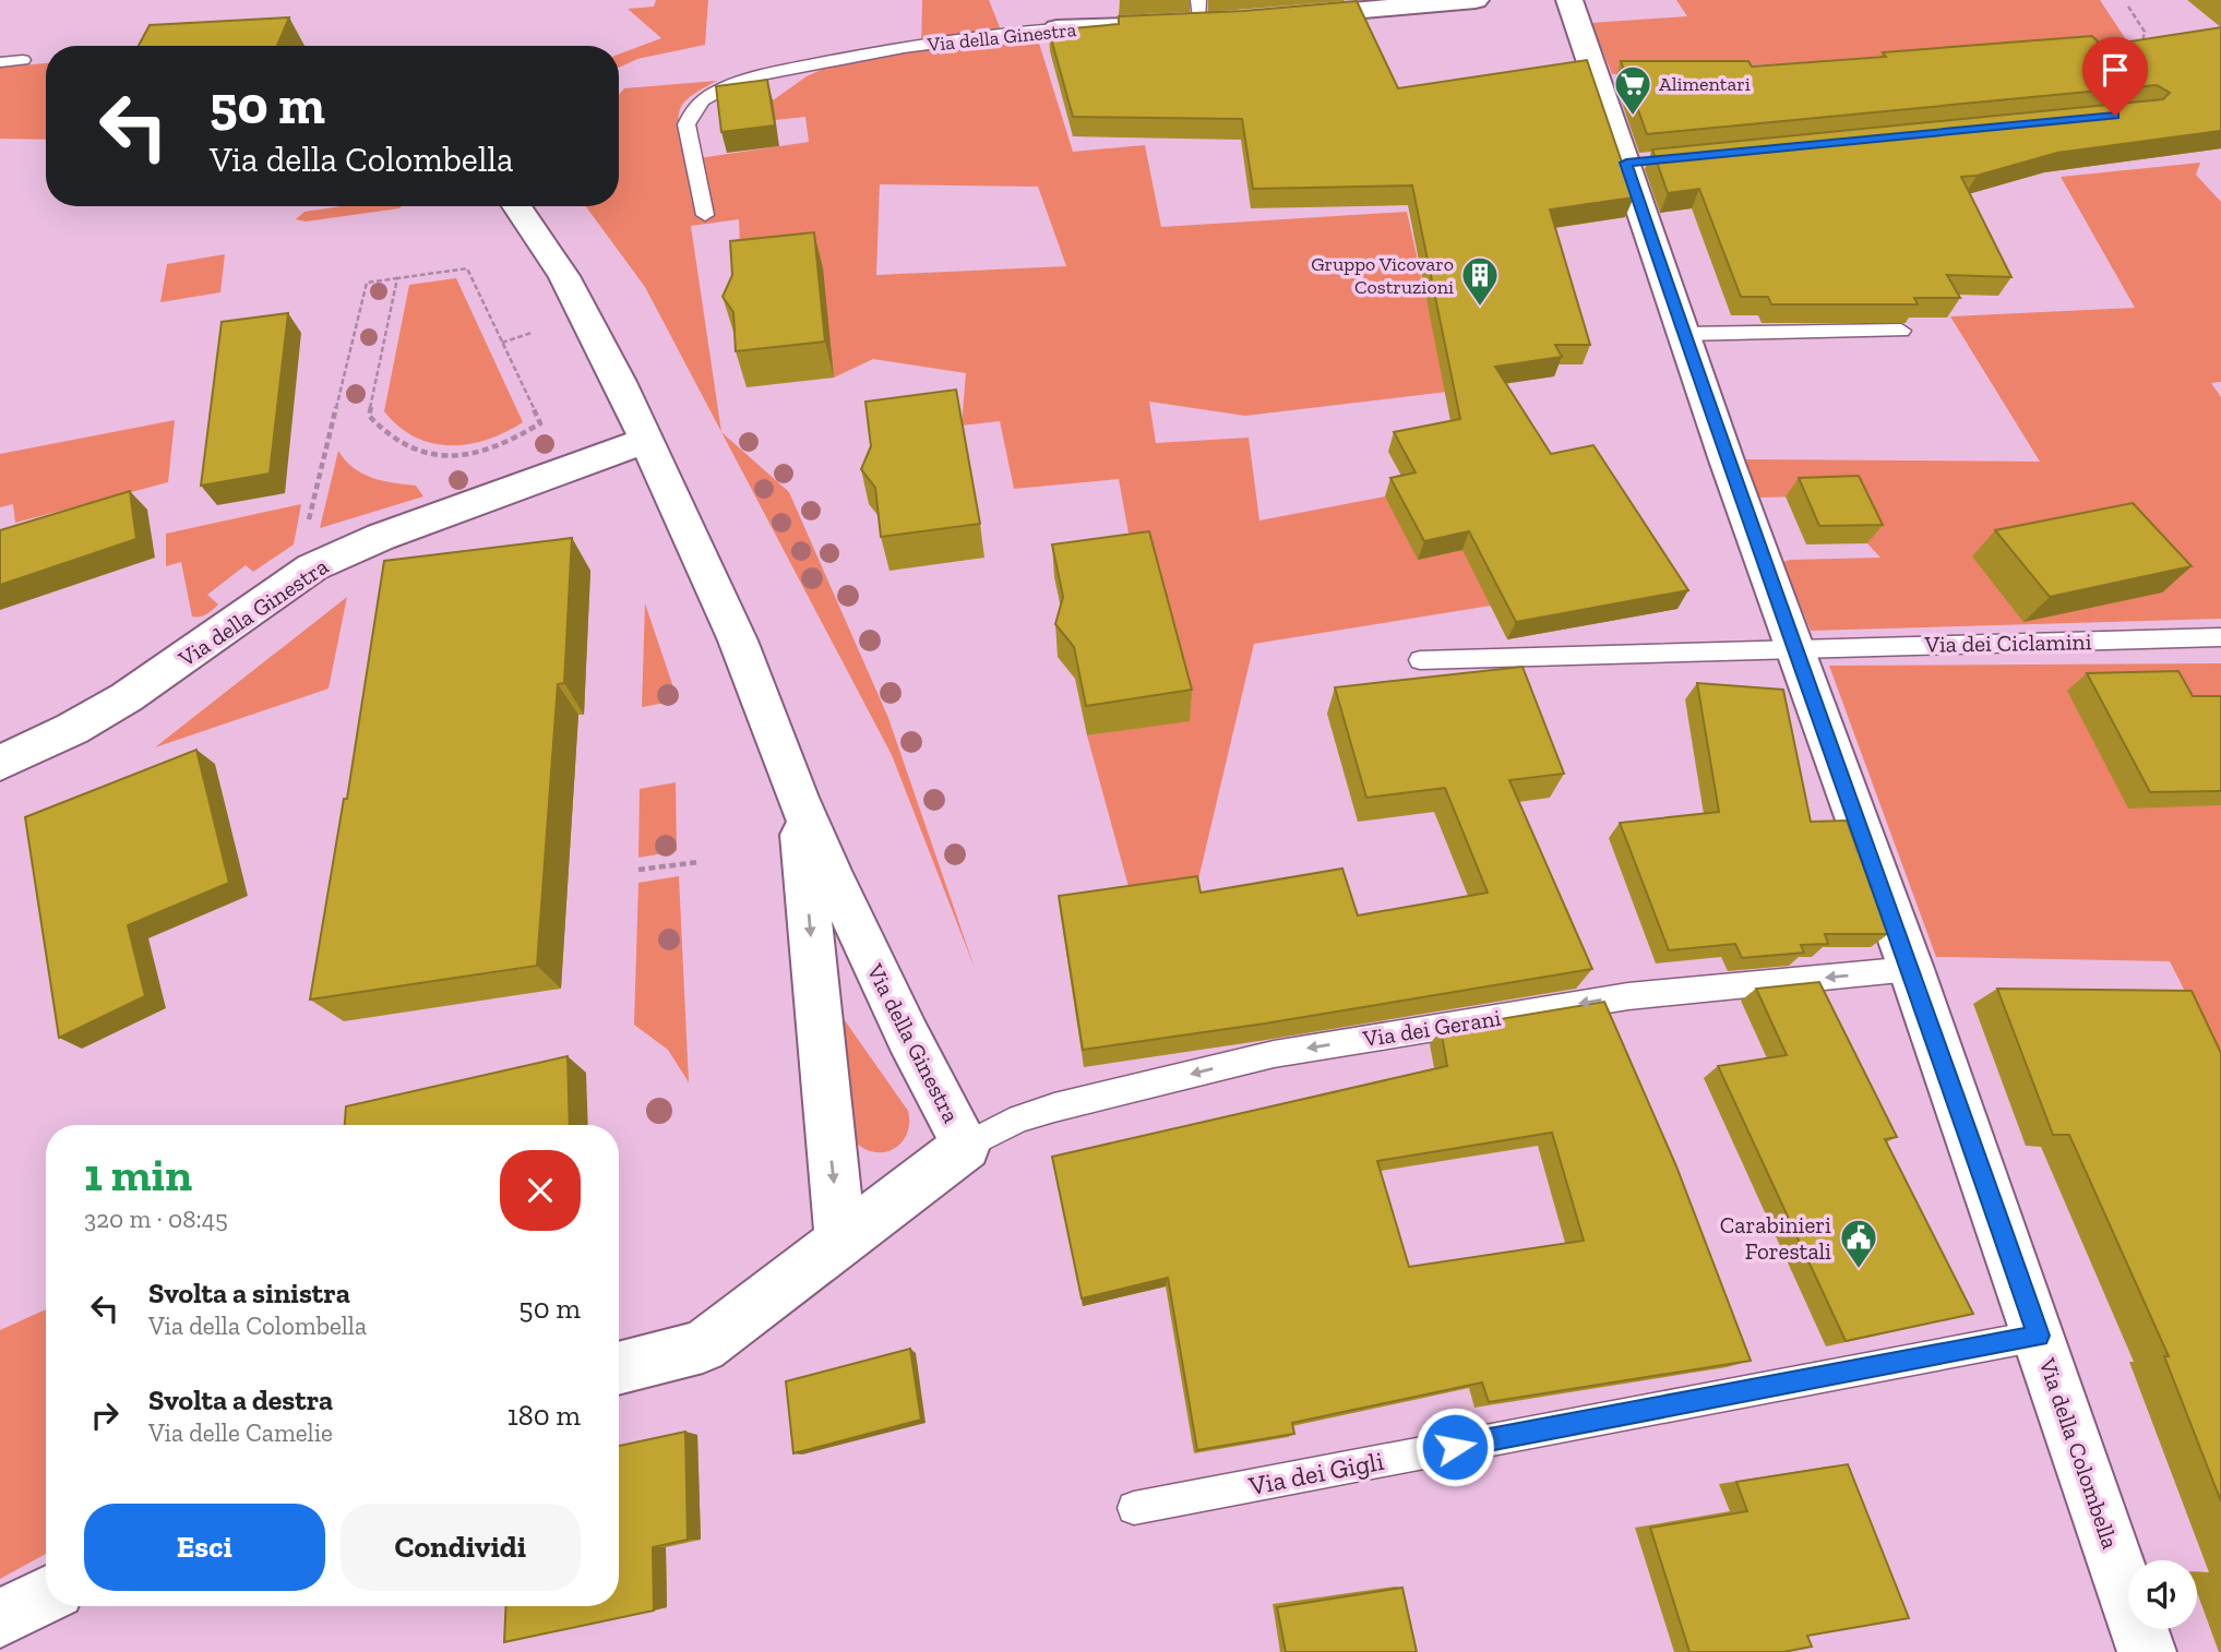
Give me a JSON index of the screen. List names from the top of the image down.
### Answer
{
  "streets": {
    "street": ["Via della Ginestra", "Via della Colombella"],
    "lane": ["Via dei Ciclamini", "Via dei Gerani", "Via dei Gigli"]
  },
  "crossings": [
    ["Via della Ginestra", "Via dei Gerani"],
    ["Via dei Ciclamini", "Via della Colombella"],
    ["Via dei Gerani", "Via della Colombella"],
    ["Via della Colombella", "Via dei Gigli"]
  ],
  "one_way": ["Via dei Gerani"],
  "places": {
    "supermarket": ["Alimentari"],
    "building": ["Gruppo Vicovaro Costruzioni"],
    "public building": ["Carabinieri Forestali"]
  },
  "page": {
    "turn": ["50 m", "Via della Colombella"],
    "heading": ["1 min", "320 m · 08:45"],
    "list": [
      {
        "name": "Svolta a sinistra",
        "note": "Via della Colombella",
        "value": "50 m"
      },
      {
        "name": "Svolta a destra",
        "note": "Via delle Camelie",
        "value": "180 m"
      }
    ],
    "buttons": ["Esci", "Condividi"]
  }
}
